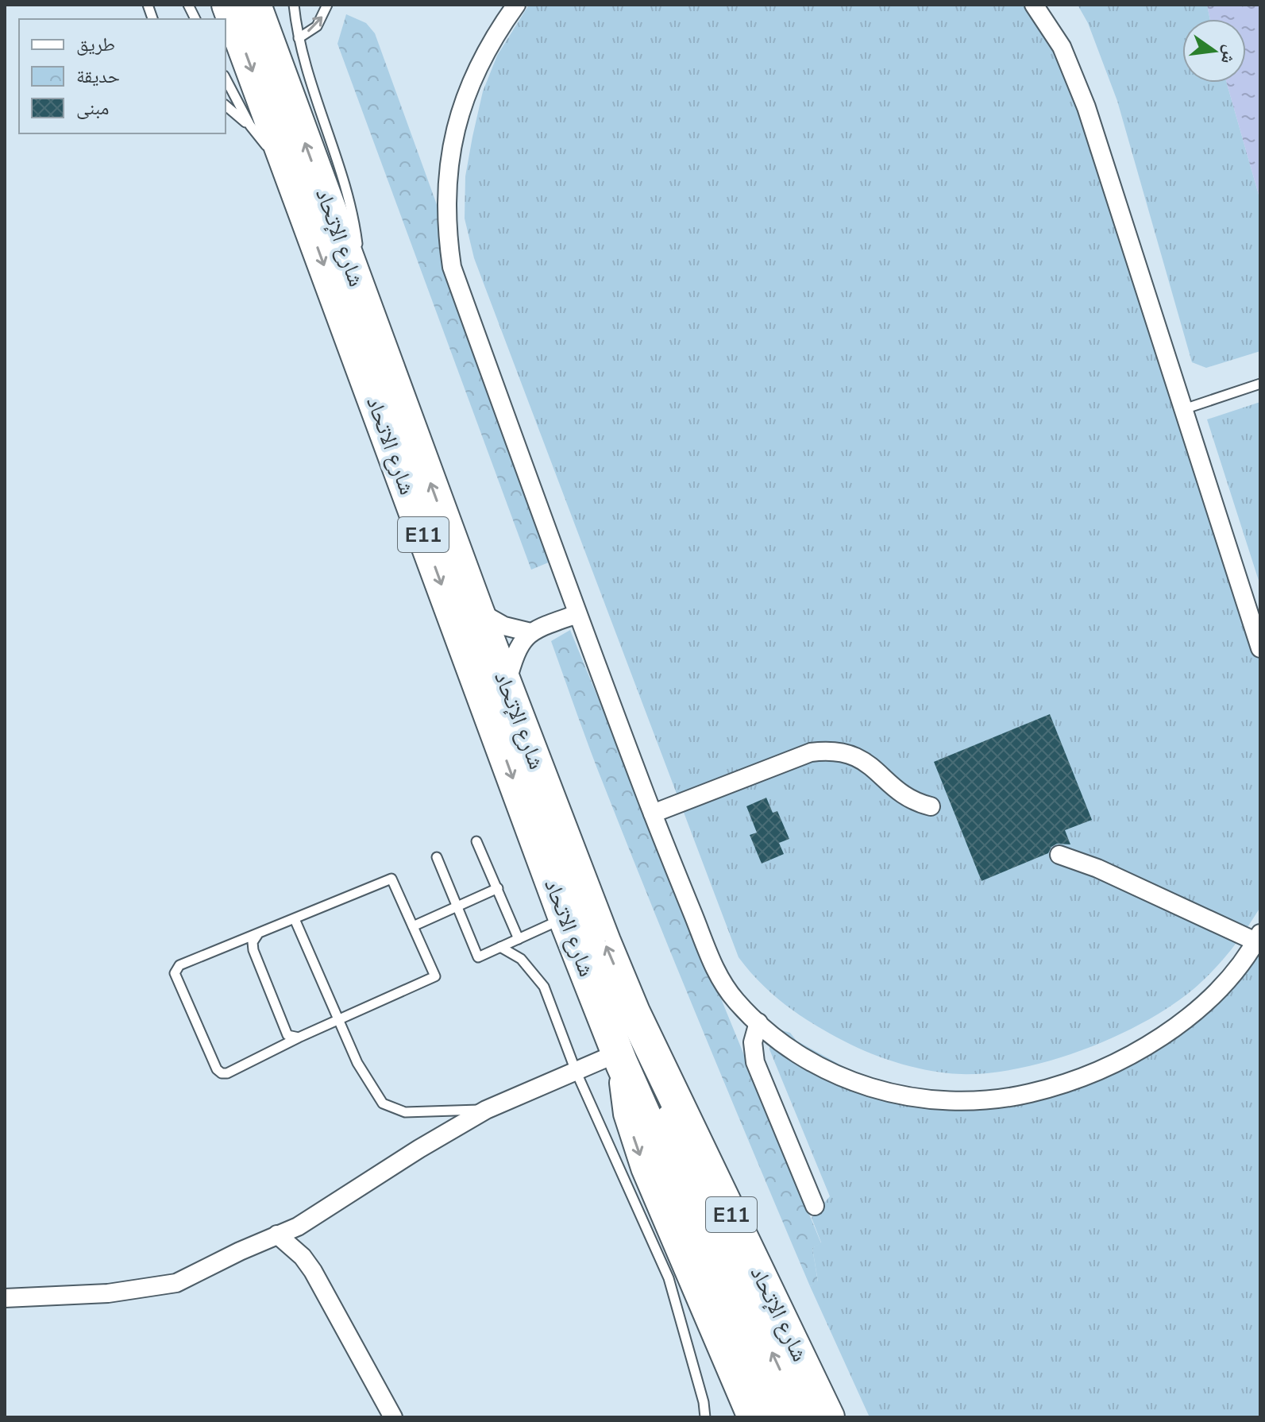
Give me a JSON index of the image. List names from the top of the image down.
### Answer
{
  "streets": {
    "highway": ["شارع الإتحاد", "شارع الاتحاد", "E11"]
  },
  "crossings": [
    ["شارع الإتحاد", "شارع الاتحاد"]
  ],
  "one_way": ["شارع الاتحاد"],
  "legend": ["طريق", "حديقة", "مبنى"],
  "north": "right"
}
